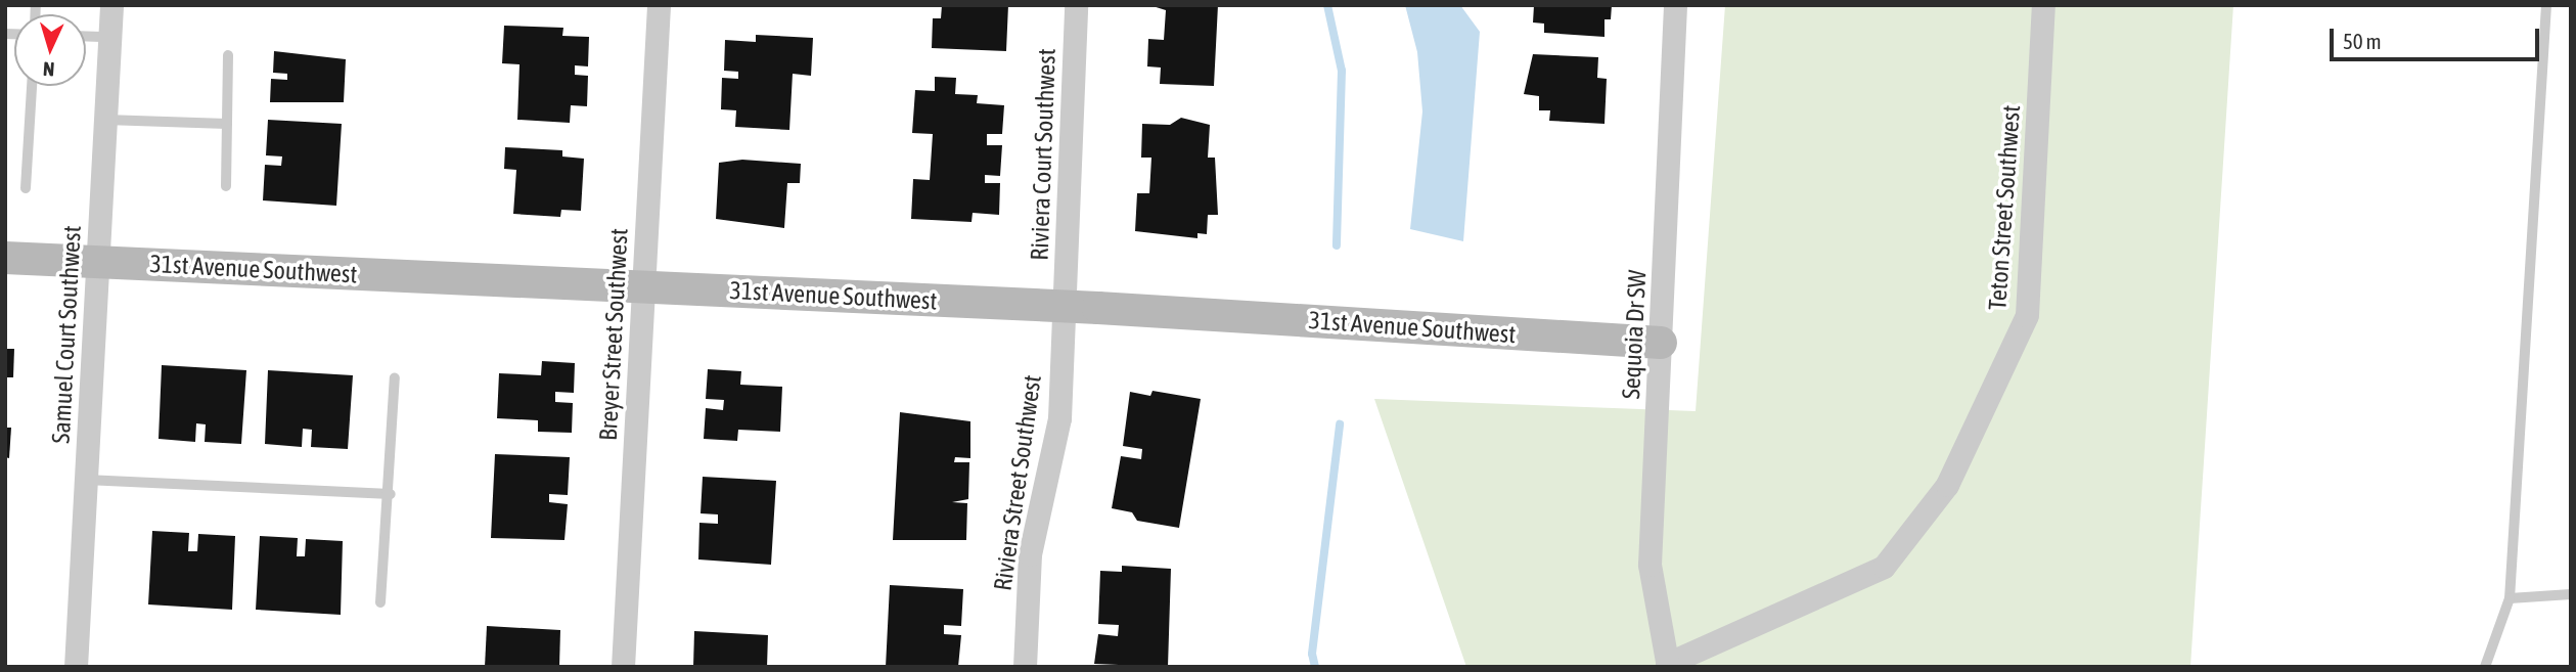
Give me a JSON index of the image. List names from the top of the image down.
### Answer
{
  "streets": {
    "street": [
      "Riviera Court Southwest",
      "Teton Street Southwest",
      "31st Avenue Southwest",
      "Samuel Court Southwest",
      "Breyer Street Southwest",
      "Sequoia Dr SW",
      "Riviera Street Southwest"
    ]
  },
  "crossings": [
    ["Riviera Court Southwest", "31st Avenue Southwest"],
    ["Riviera Court Southwest", "Riviera Street Southwest"],
    ["Teton Street Southwest", "Sequoia Dr SW"],
    ["31st Avenue Southwest", "Samuel Court Southwest"],
    ["31st Avenue Southwest", "Breyer Street Southwest"],
    ["31st Avenue Southwest", "Sequoia Dr SW"],
    ["31st Avenue Southwest", "Riviera Street Southwest"]
  ],
  "scale_bar": "50 m",
  "north": "bottom"
}
